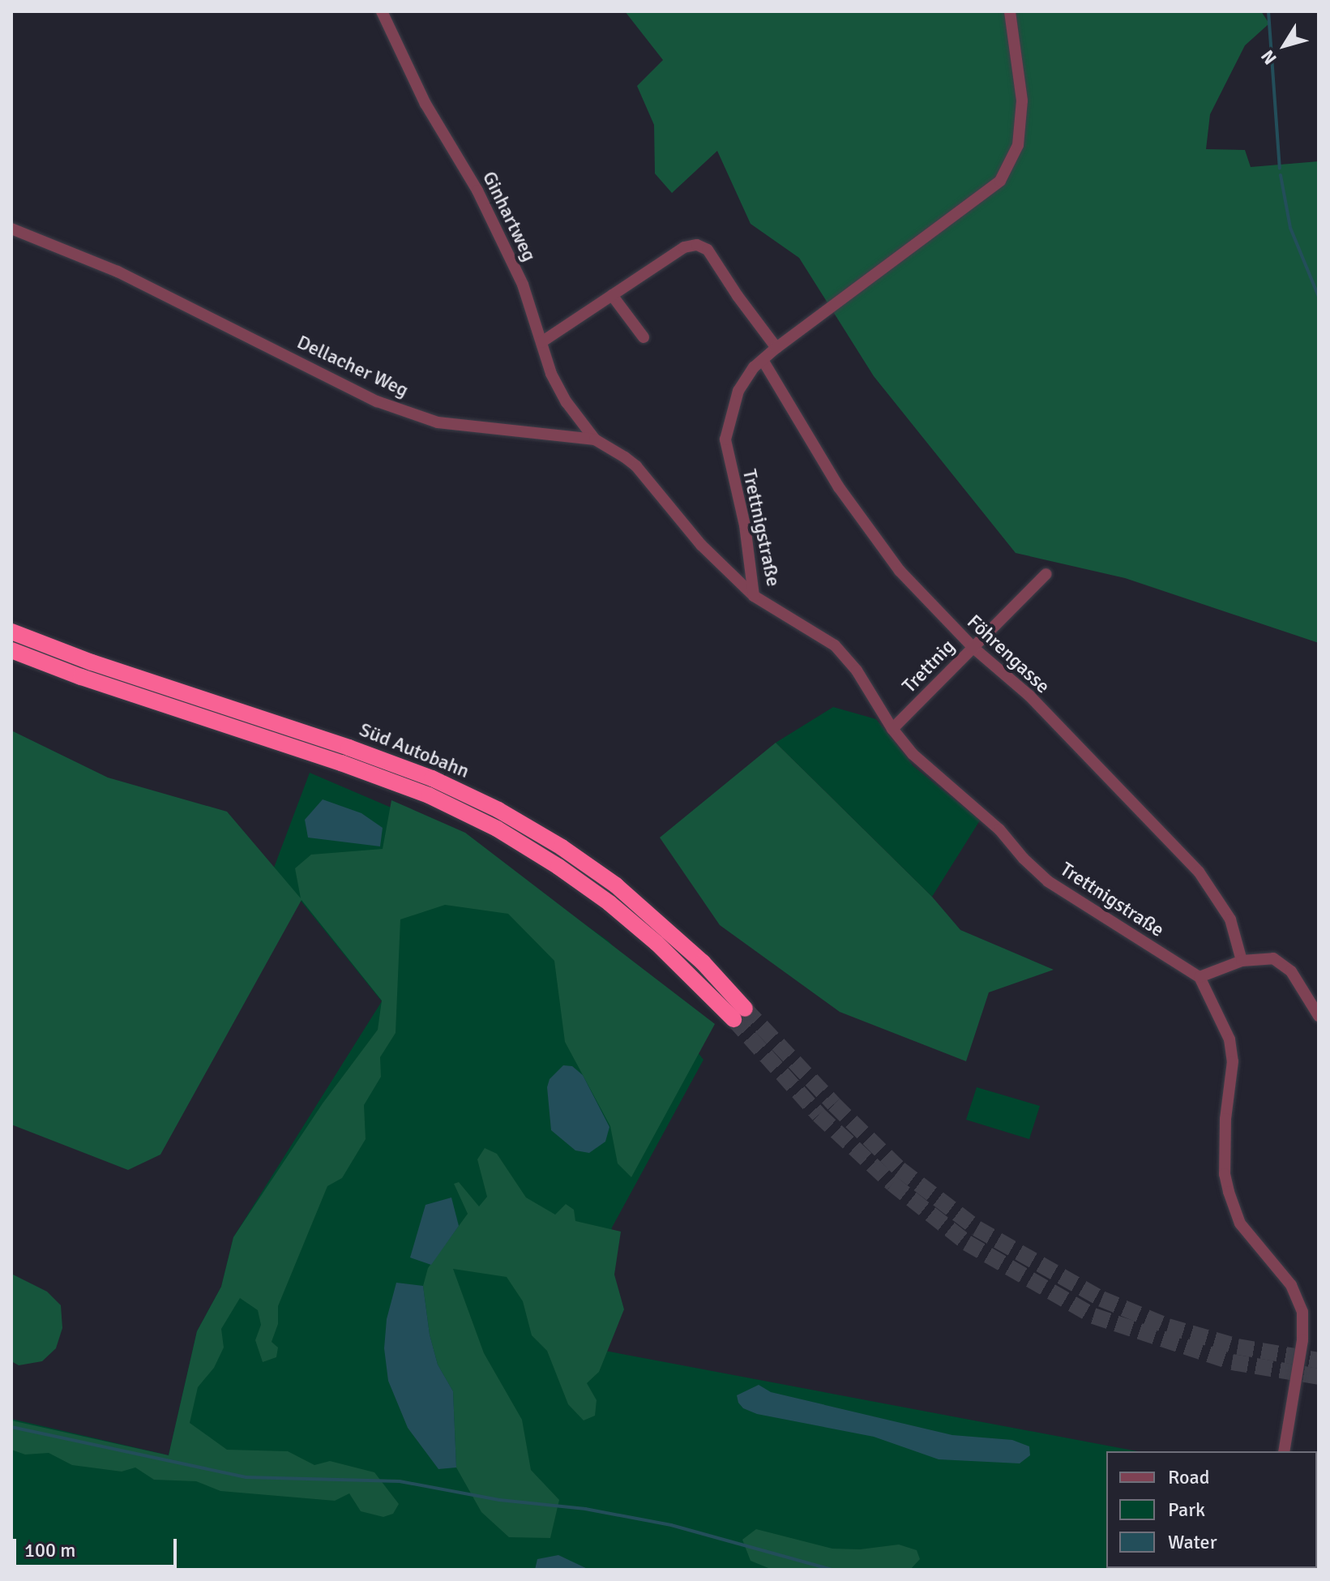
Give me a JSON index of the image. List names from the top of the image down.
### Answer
{
  "streets": {
    "highway": ["Süd Autobahn"],
    "street": [
      "Ginhartweg",
      "Dellacher Weg",
      "Trettnigstraße",
      "Föhrengasse",
      "Trettnig"
    ]
  },
  "crossings": [
    ["Ginhartweg", "Dellacher Weg"],
    ["Dellacher Weg", "Trettnigstraße"],
    ["Trettnigstraße", "Föhrengasse"],
    ["Trettnigstraße", "Trettnig"],
    ["Föhrengasse", "Trettnig"]
  ],
  "legend": ["Road", "Park", "Water"],
  "scale_bar": "100 m",
  "north": "bottom left"
}
